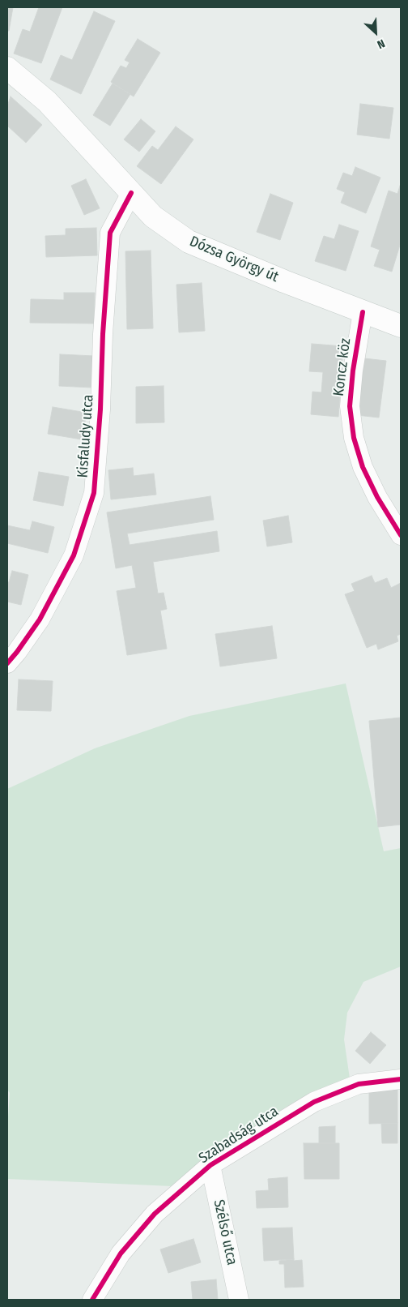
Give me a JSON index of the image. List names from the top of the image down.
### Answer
{
  "streets": {
    "main road": ["Dózsa György út"],
    "street": [
      "Koncz köz",
      "Kisfaludy utca",
      "Szabadság utca",
      "Szélső utca"
    ]
  },
  "crossings": [
    ["Dózsa György út", "Koncz köz"],
    ["Dózsa György út", "Kisfaludy utca"],
    ["Szabadság utca", "Szélső utca"]
  ],
  "north": "bottom right"
}
